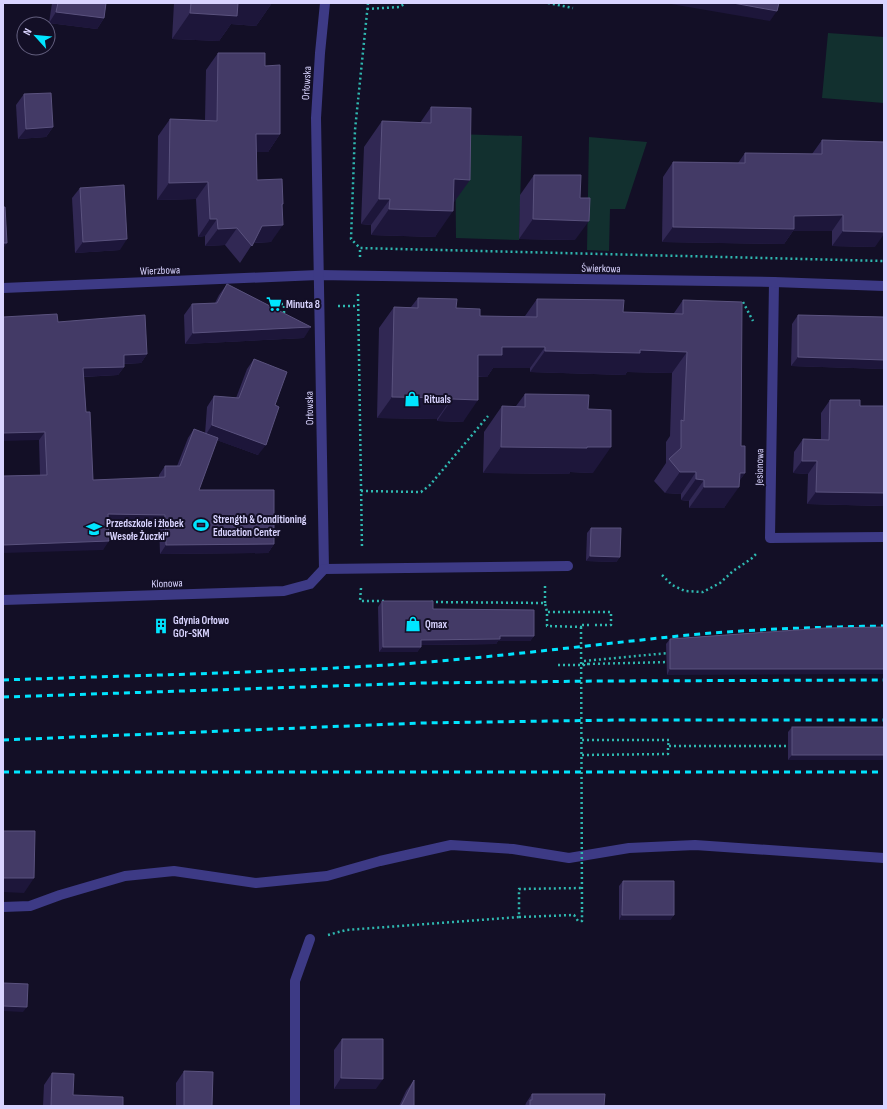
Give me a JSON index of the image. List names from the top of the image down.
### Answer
{
  "streets": {
    "street": [
      "Orłowska",
      "Świerkowa",
      "Wierzbowa",
      "Jesionowa",
      "Klonowa"
    ]
  },
  "crossings": [
    ["Orłowska", "Świerkowa"],
    ["Orłowska", "Wierzbowa"],
    ["Orłowska", "Klonowa"],
    ["Świerkowa", "Wierzbowa"],
    ["Świerkowa", "Jesionowa"]
  ],
  "places": {
    "supermarket": ["Minuta 8"],
    "shop": ["Rituals", "Qmax"],
    "sports": ["Strength & Conditioning Education Center"],
    "school or university": ["Przedszkole i żłobek \"Wesołe Żuczki\""],
    "building": ["Gdynia Orłowo GOr-SKM"]
  },
  "north": "top left"
}
